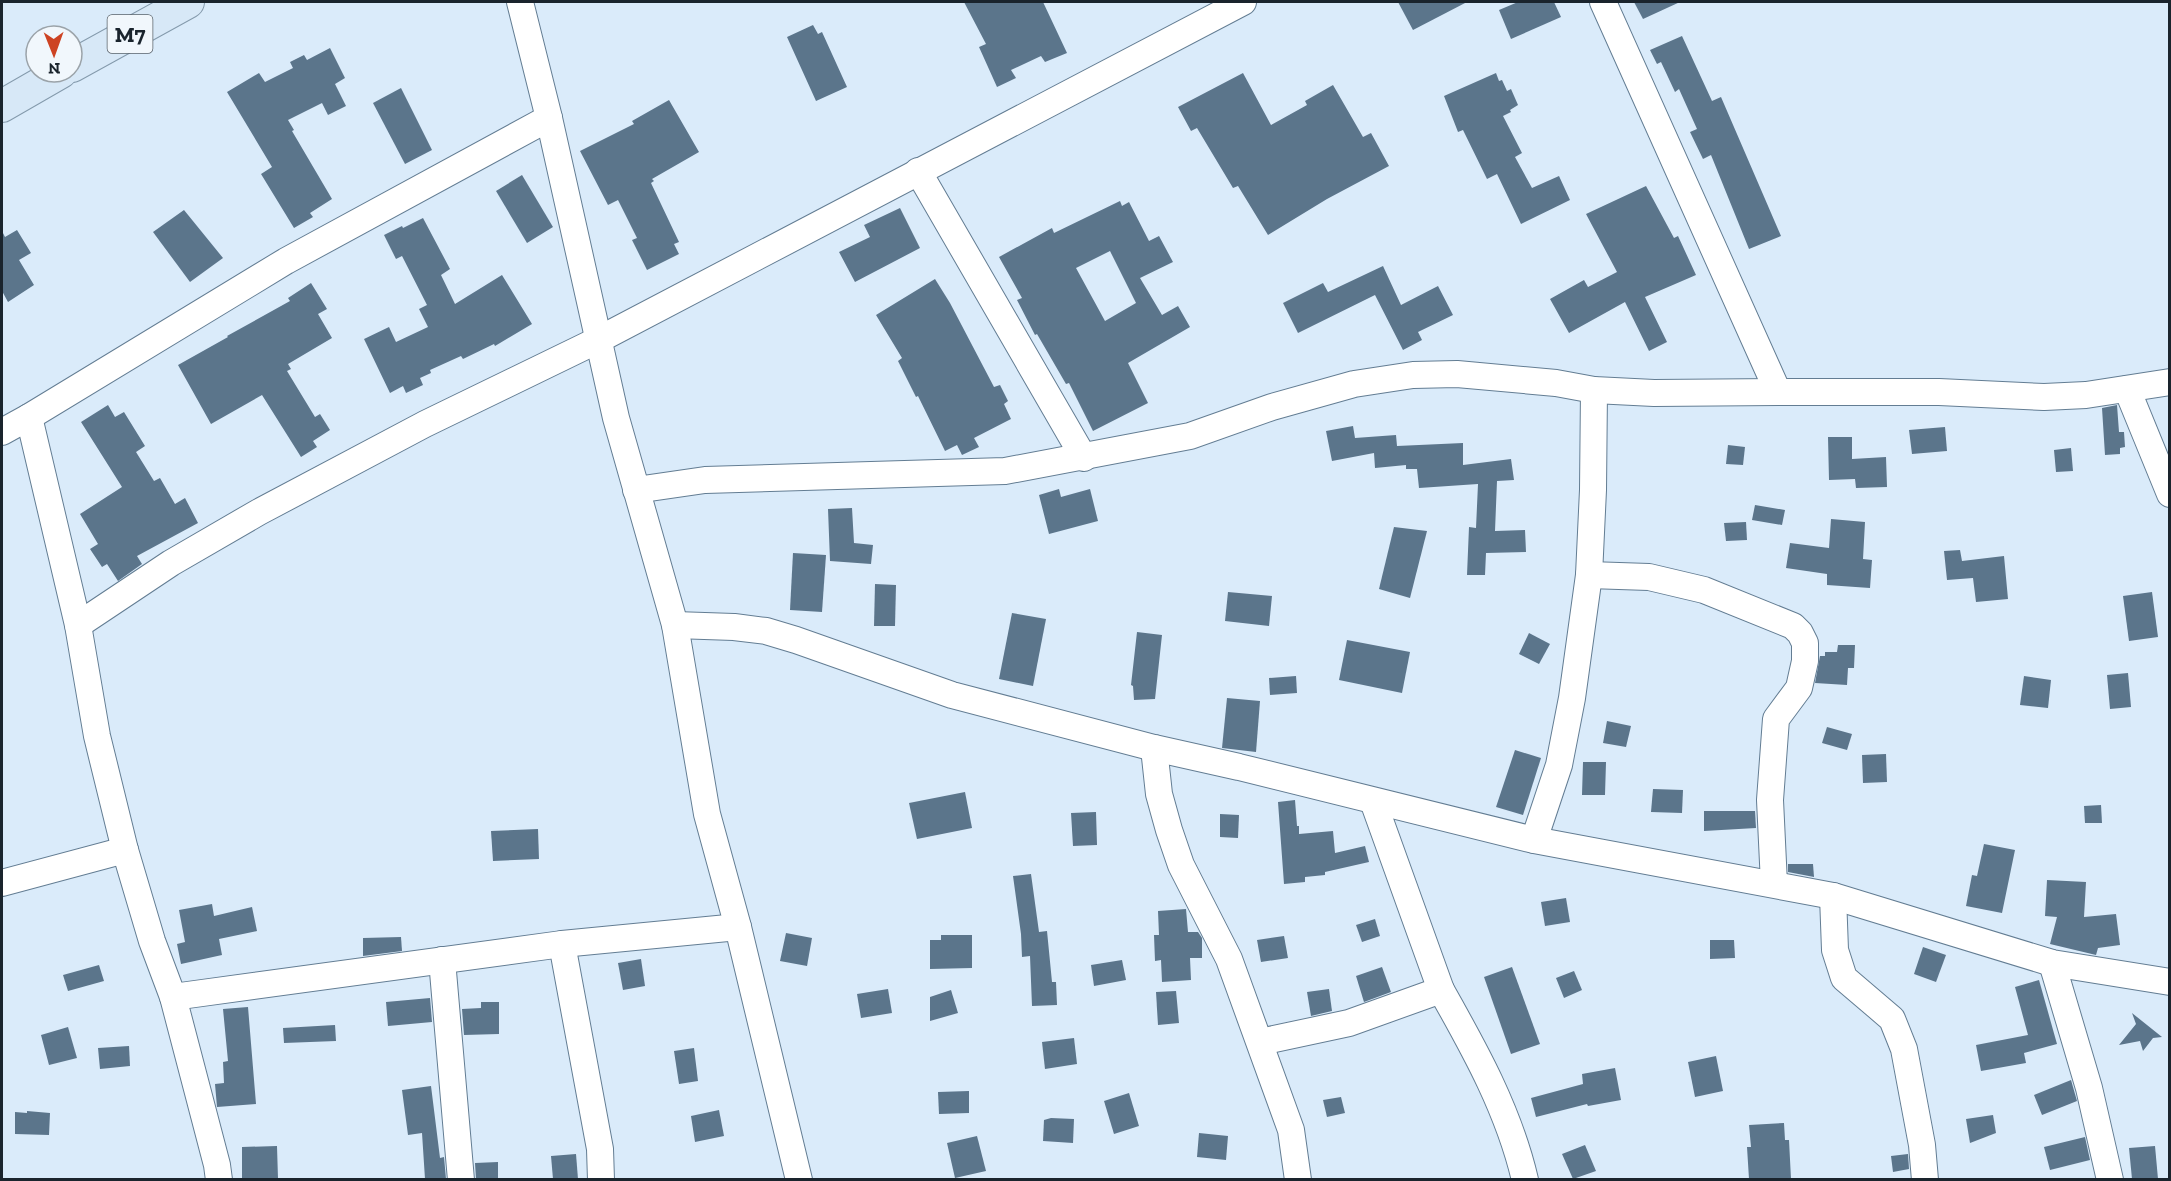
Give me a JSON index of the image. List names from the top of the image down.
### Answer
{
  "streets": {
    "main road": ["M7"]
  },
  "north": "bottom"
}
